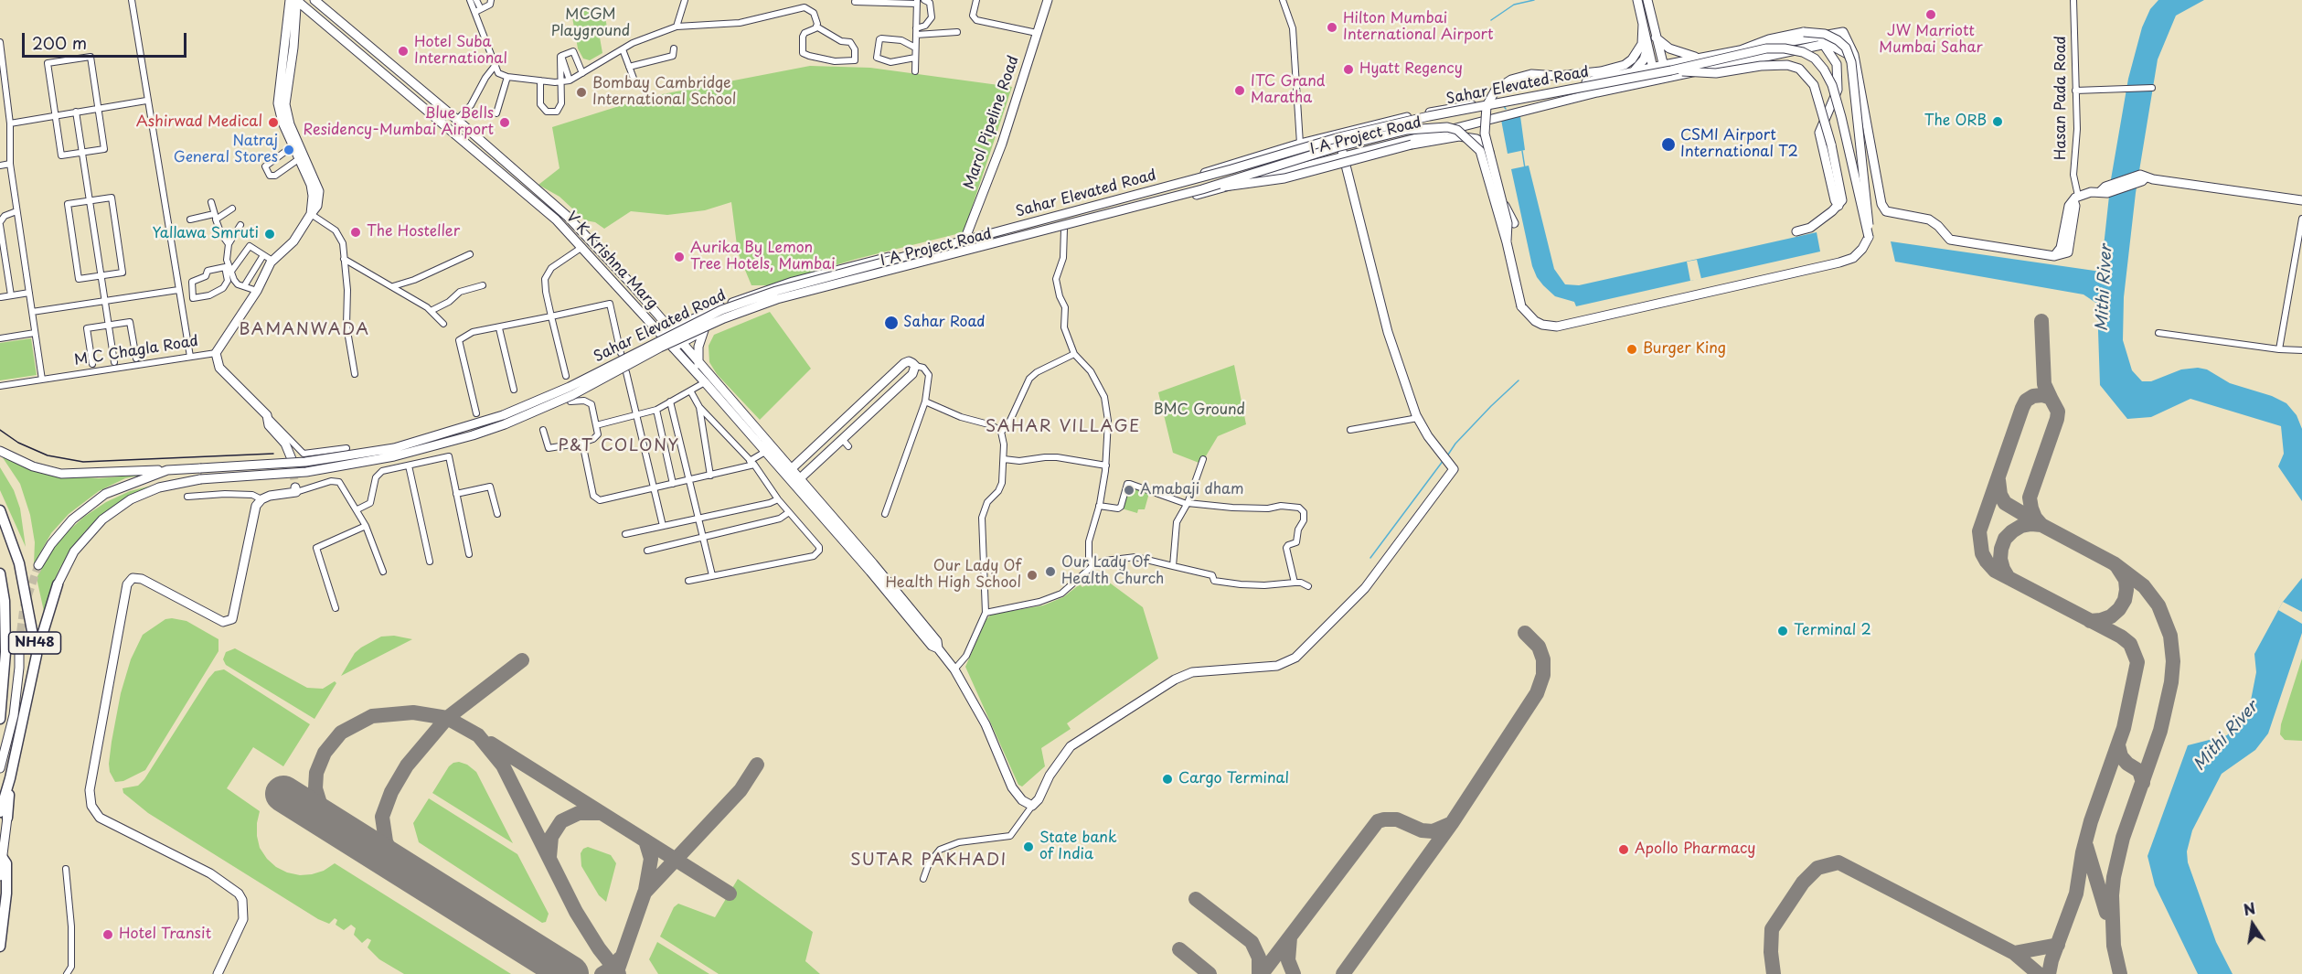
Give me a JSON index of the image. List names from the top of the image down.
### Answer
{
  "streets": {
    "highway": ["NH48"],
    "main road": [
      "Sahar Elevated Road",
      "Marol Pipeline Road",
      "I A Project Road",
      "V K Krishna Marg",
      "M C Chagla Road"
    ],
    "street": ["Hasan Pada Road"]
  },
  "crossings": [
    ["Sahar Elevated Road", "I A Project Road"],
    ["Marol Pipeline Road", "I A Project Road"],
    ["I A Project Road", "V K Krishna Marg"]
  ],
  "districts": [
    "BAMANWADA",
    "SAHAR VILLAGE",
    "P&T COLONY",
    "SUTAR PAKHADI"
  ],
  "water": ["Mithi River"],
  "parks": ["MCGM Playground", "BMC Ground"],
  "places": [
    "JW Marriott Mumbai Sahar",
    "Hilton Mumbai International Airport",
    "Hotel Suba International",
    "Hyatt Regency",
    "ITC Grand Maratha",
    "Bombay Cambridge International School",
    "The ORB",
    "Ashirwad Medical",
    "Blue Bells Residency-Mumbai Airport",
    "CSMI Airport International T2",
    "Natraj General Stores",
    "The Hosteller",
    "Yallawa Smruti",
    "Aurika By Lemon Tree Hotels, Mumbai",
    "Sahar Road",
    "Burger King",
    "Amabaji dham",
    "Our Lady Of Health Church",
    "Our Lady Of Health High School",
    "Terminal 2",
    "Cargo Terminal",
    "State bank of India",
    "Apollo Pharmacy",
    "Hotel Transit"
  ],
  "scale_bar": "200 m",
  "north": "top"
}
